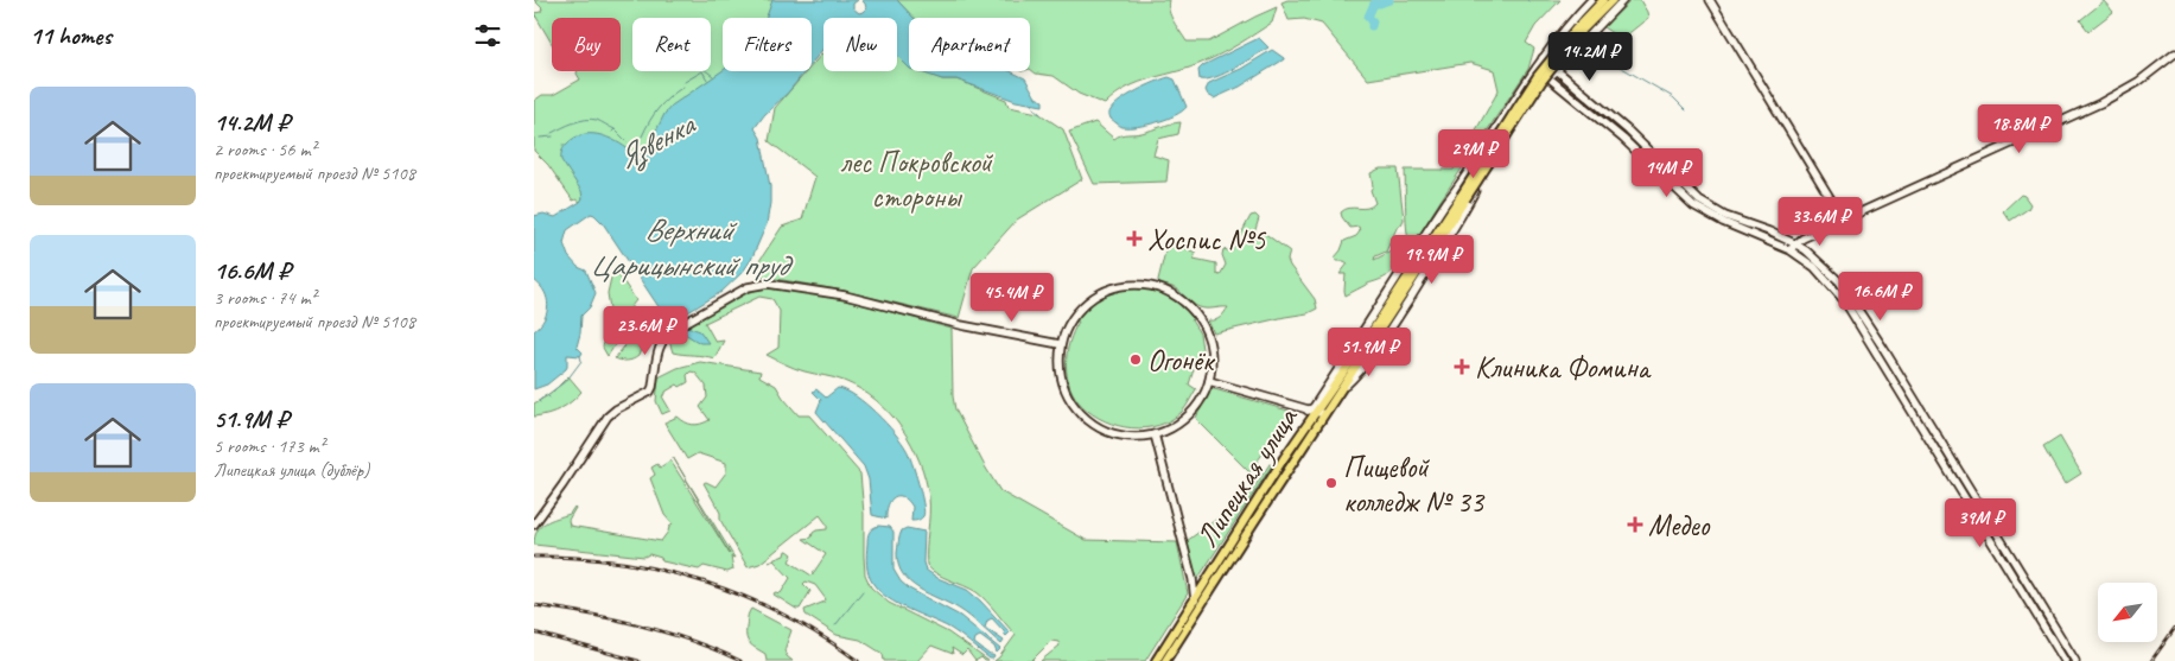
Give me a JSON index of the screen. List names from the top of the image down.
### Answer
{
  "streets": {
    "main road": ["Липецкая улица"]
  },
  "water": ["Язвенка", "Верхний Царицынский пруд"],
  "parks": ["лес Покровской стороны"],
  "places": {
    "health": ["Хоспис №5", "Клиника Фомина", "Медео"],
    "other": ["Огонёк", "Пищевой колледж № 33"]
  },
  "north": "bottom left",
  "page": {
    "heading": "11 homes",
    "chip": [
      "Buy",
      "Rent",
      "Filters",
      "New",
      "Apartment"
    ],
    "price": [
      "14.2M ₽",
      "18.8M ₽",
      "29M ₽",
      "14M ₽",
      "33.6M ₽",
      "19.9M ₽",
      "16.6M ₽",
      "45.4M ₽",
      "23.6M ₽",
      "51.9M ₽",
      "39M ₽"
    ],
    "list": [
      {
        "name": "14.2M ₽",
        "note": "2 rooms · 56 m² · проектируемый проезд № 5108"
      },
      {
        "name": "16.6M ₽",
        "note": "3 rooms · 74 m² · проектируемый проезд № 5108"
      },
      {
        "name": "51.9M ₽",
        "note": "5 rooms · 173 m² · Липецкая улица (дублёр)"
      }
    ]
  }
}
